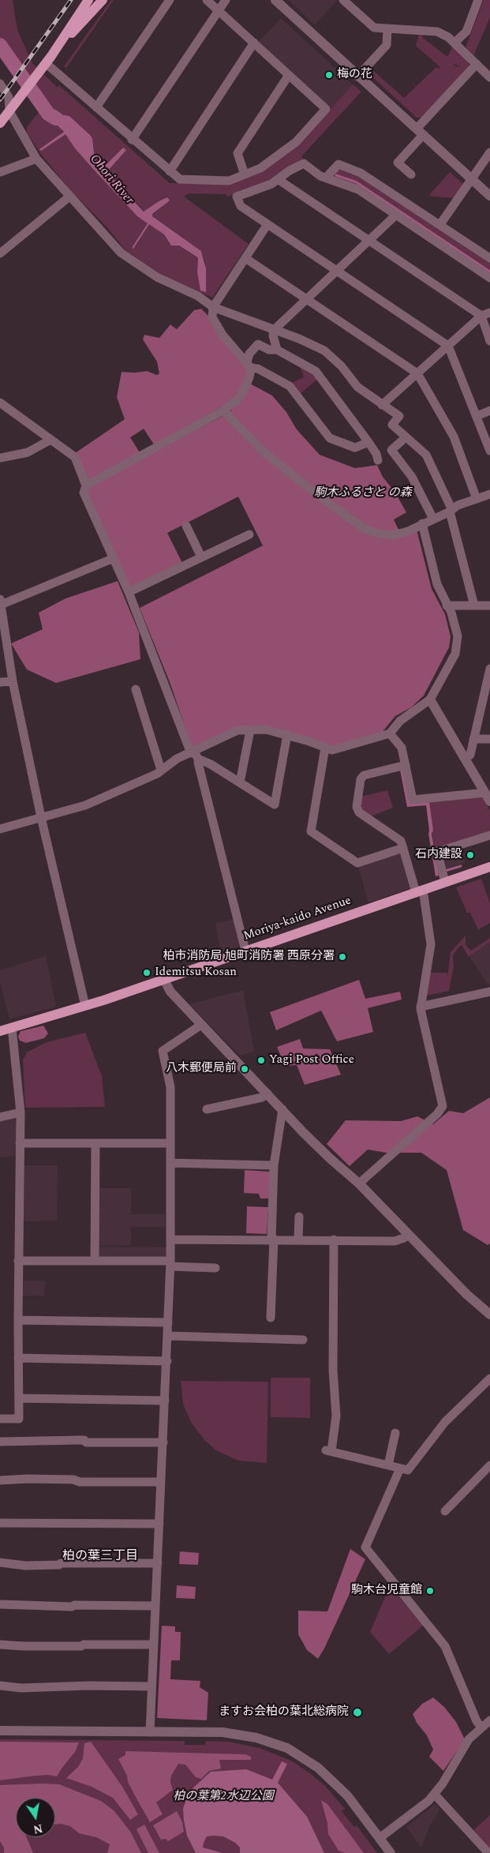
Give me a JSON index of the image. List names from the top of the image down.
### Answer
{
  "streets": {
    "main road": ["Moriya-kaido Avenue"]
  },
  "districts": ["柏の葉三丁目"],
  "water": ["Ohori River"],
  "parks": ["駒木ふるさと の森", "柏の葉第2水辺公園"],
  "places": [
    "梅の花",
    "石内建設",
    "柏市消防局 旭町消防署 西原分署",
    "Idemitsu Kosan",
    "Yagi Post Office",
    "八木郵便局前",
    "駒木台児童館",
    "ますお会柏の葉北総病院"
  ],
  "north": "bottom"
}
